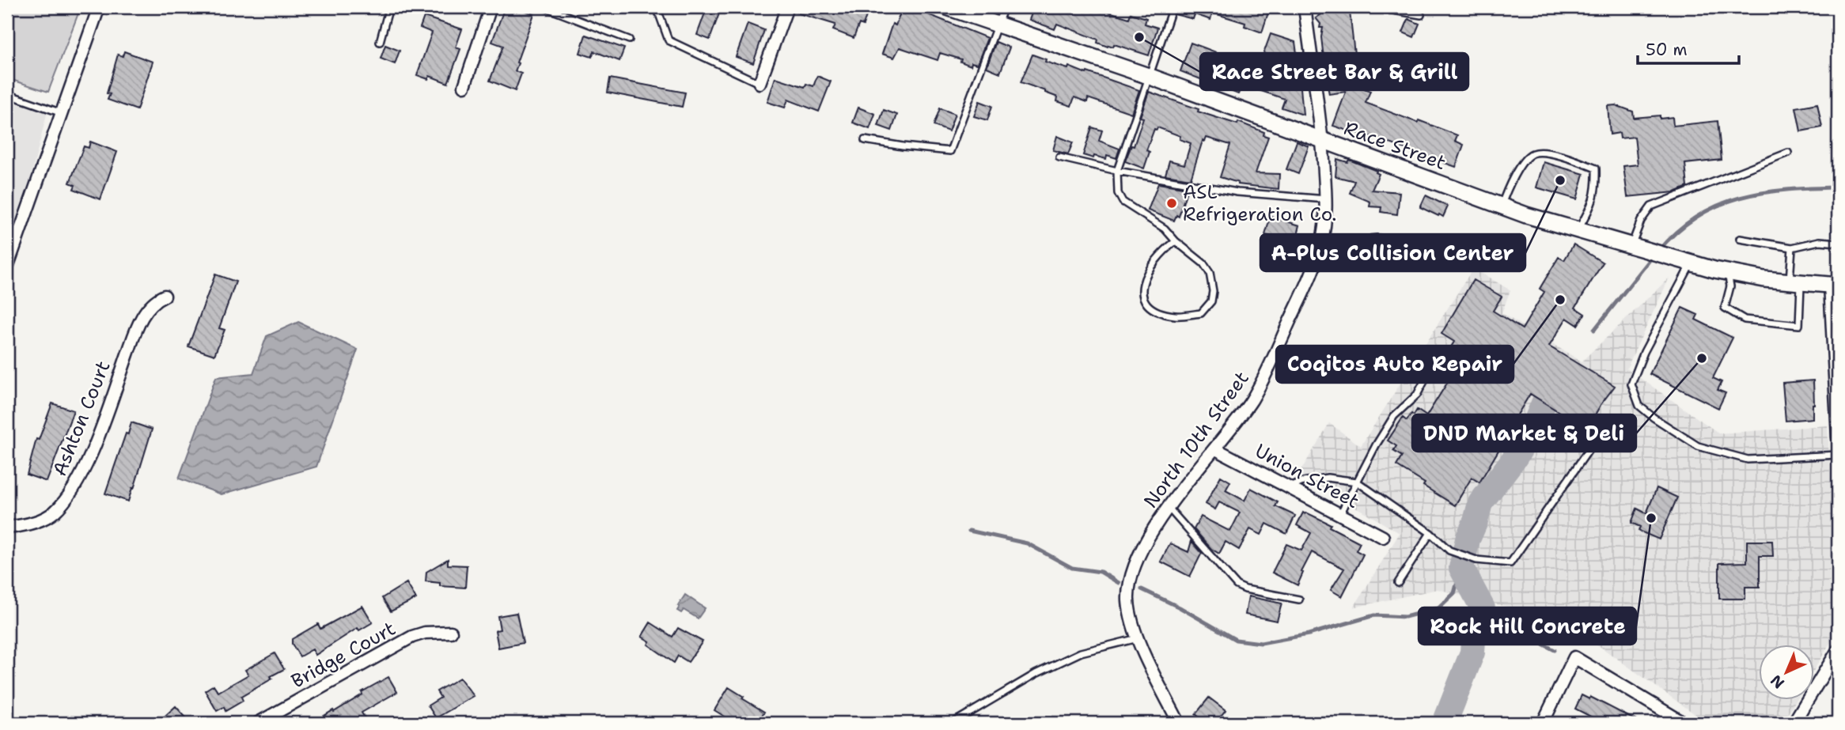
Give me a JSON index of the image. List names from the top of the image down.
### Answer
{
  "streets": {
    "main road": ["Race Street"],
    "street": [
      "Ashton Court",
      "North 10th Street",
      "Union Street",
      "Bridge Court"
    ]
  },
  "crossings": [
    ["Race Street", "North 10th Street"],
    ["North 10th Street", "Union Street"]
  ],
  "places": [
    "Race Street Bar & Grill",
    "A-Plus Collision Center",
    "ASL Refrigeration Co.",
    "Coqitos Auto Repair",
    "DND Market & Deli",
    "Rock Hill Concrete"
  ],
  "scale_bar": "50 m",
  "north": "bottom left"
}
